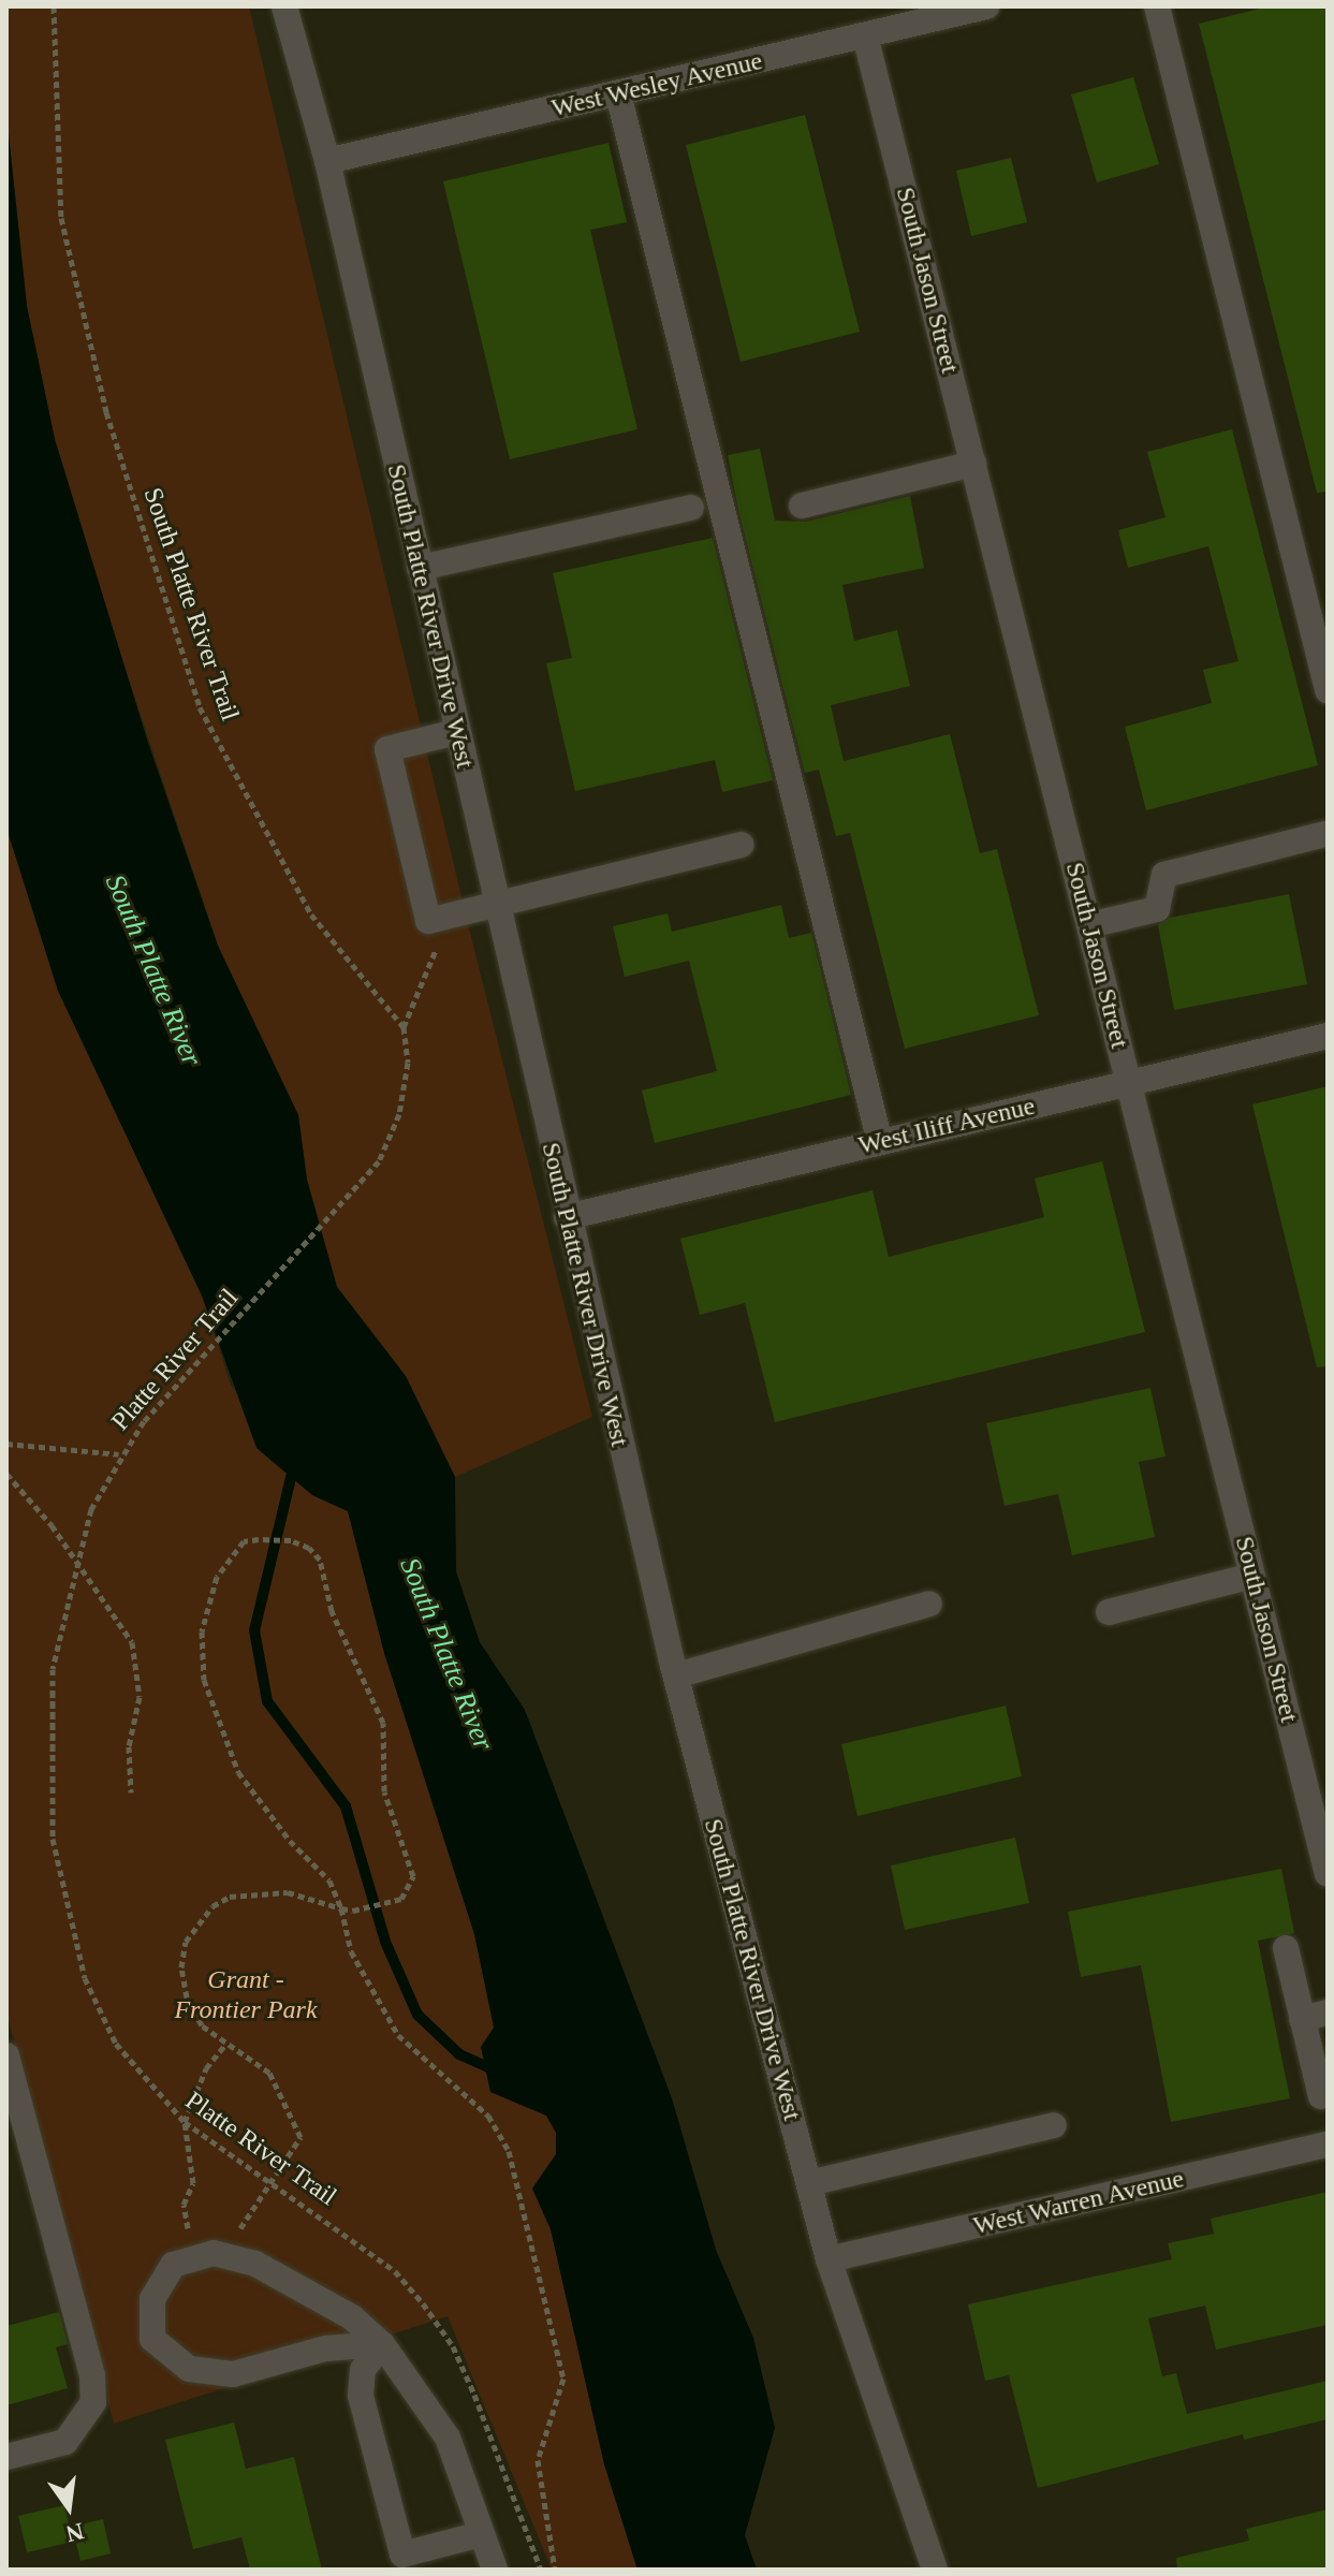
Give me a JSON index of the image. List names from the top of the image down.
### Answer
{
  "streets": {
    "street": [
      "West Wesley Avenue",
      "South Jason Street",
      "South Platte River Drive West",
      "West Iliff Avenue",
      "West Warren Avenue"
    ],
    "path": ["South Platte River Trail", "Platte River Trail"]
  },
  "crossings": [
    ["West Wesley Avenue", "South Jason Street"],
    ["West Wesley Avenue", "South Platte River Drive West"],
    ["South Jason Street", "West Iliff Avenue"],
    ["South Platte River Trail", "Platte River Trail"],
    ["South Platte River Drive West", "West Iliff Avenue"],
    ["South Platte River Drive West", "West Warren Avenue"]
  ],
  "water": ["South Platte River"],
  "parks": ["Grant - Frontier Park"],
  "north": "bottom"
}
